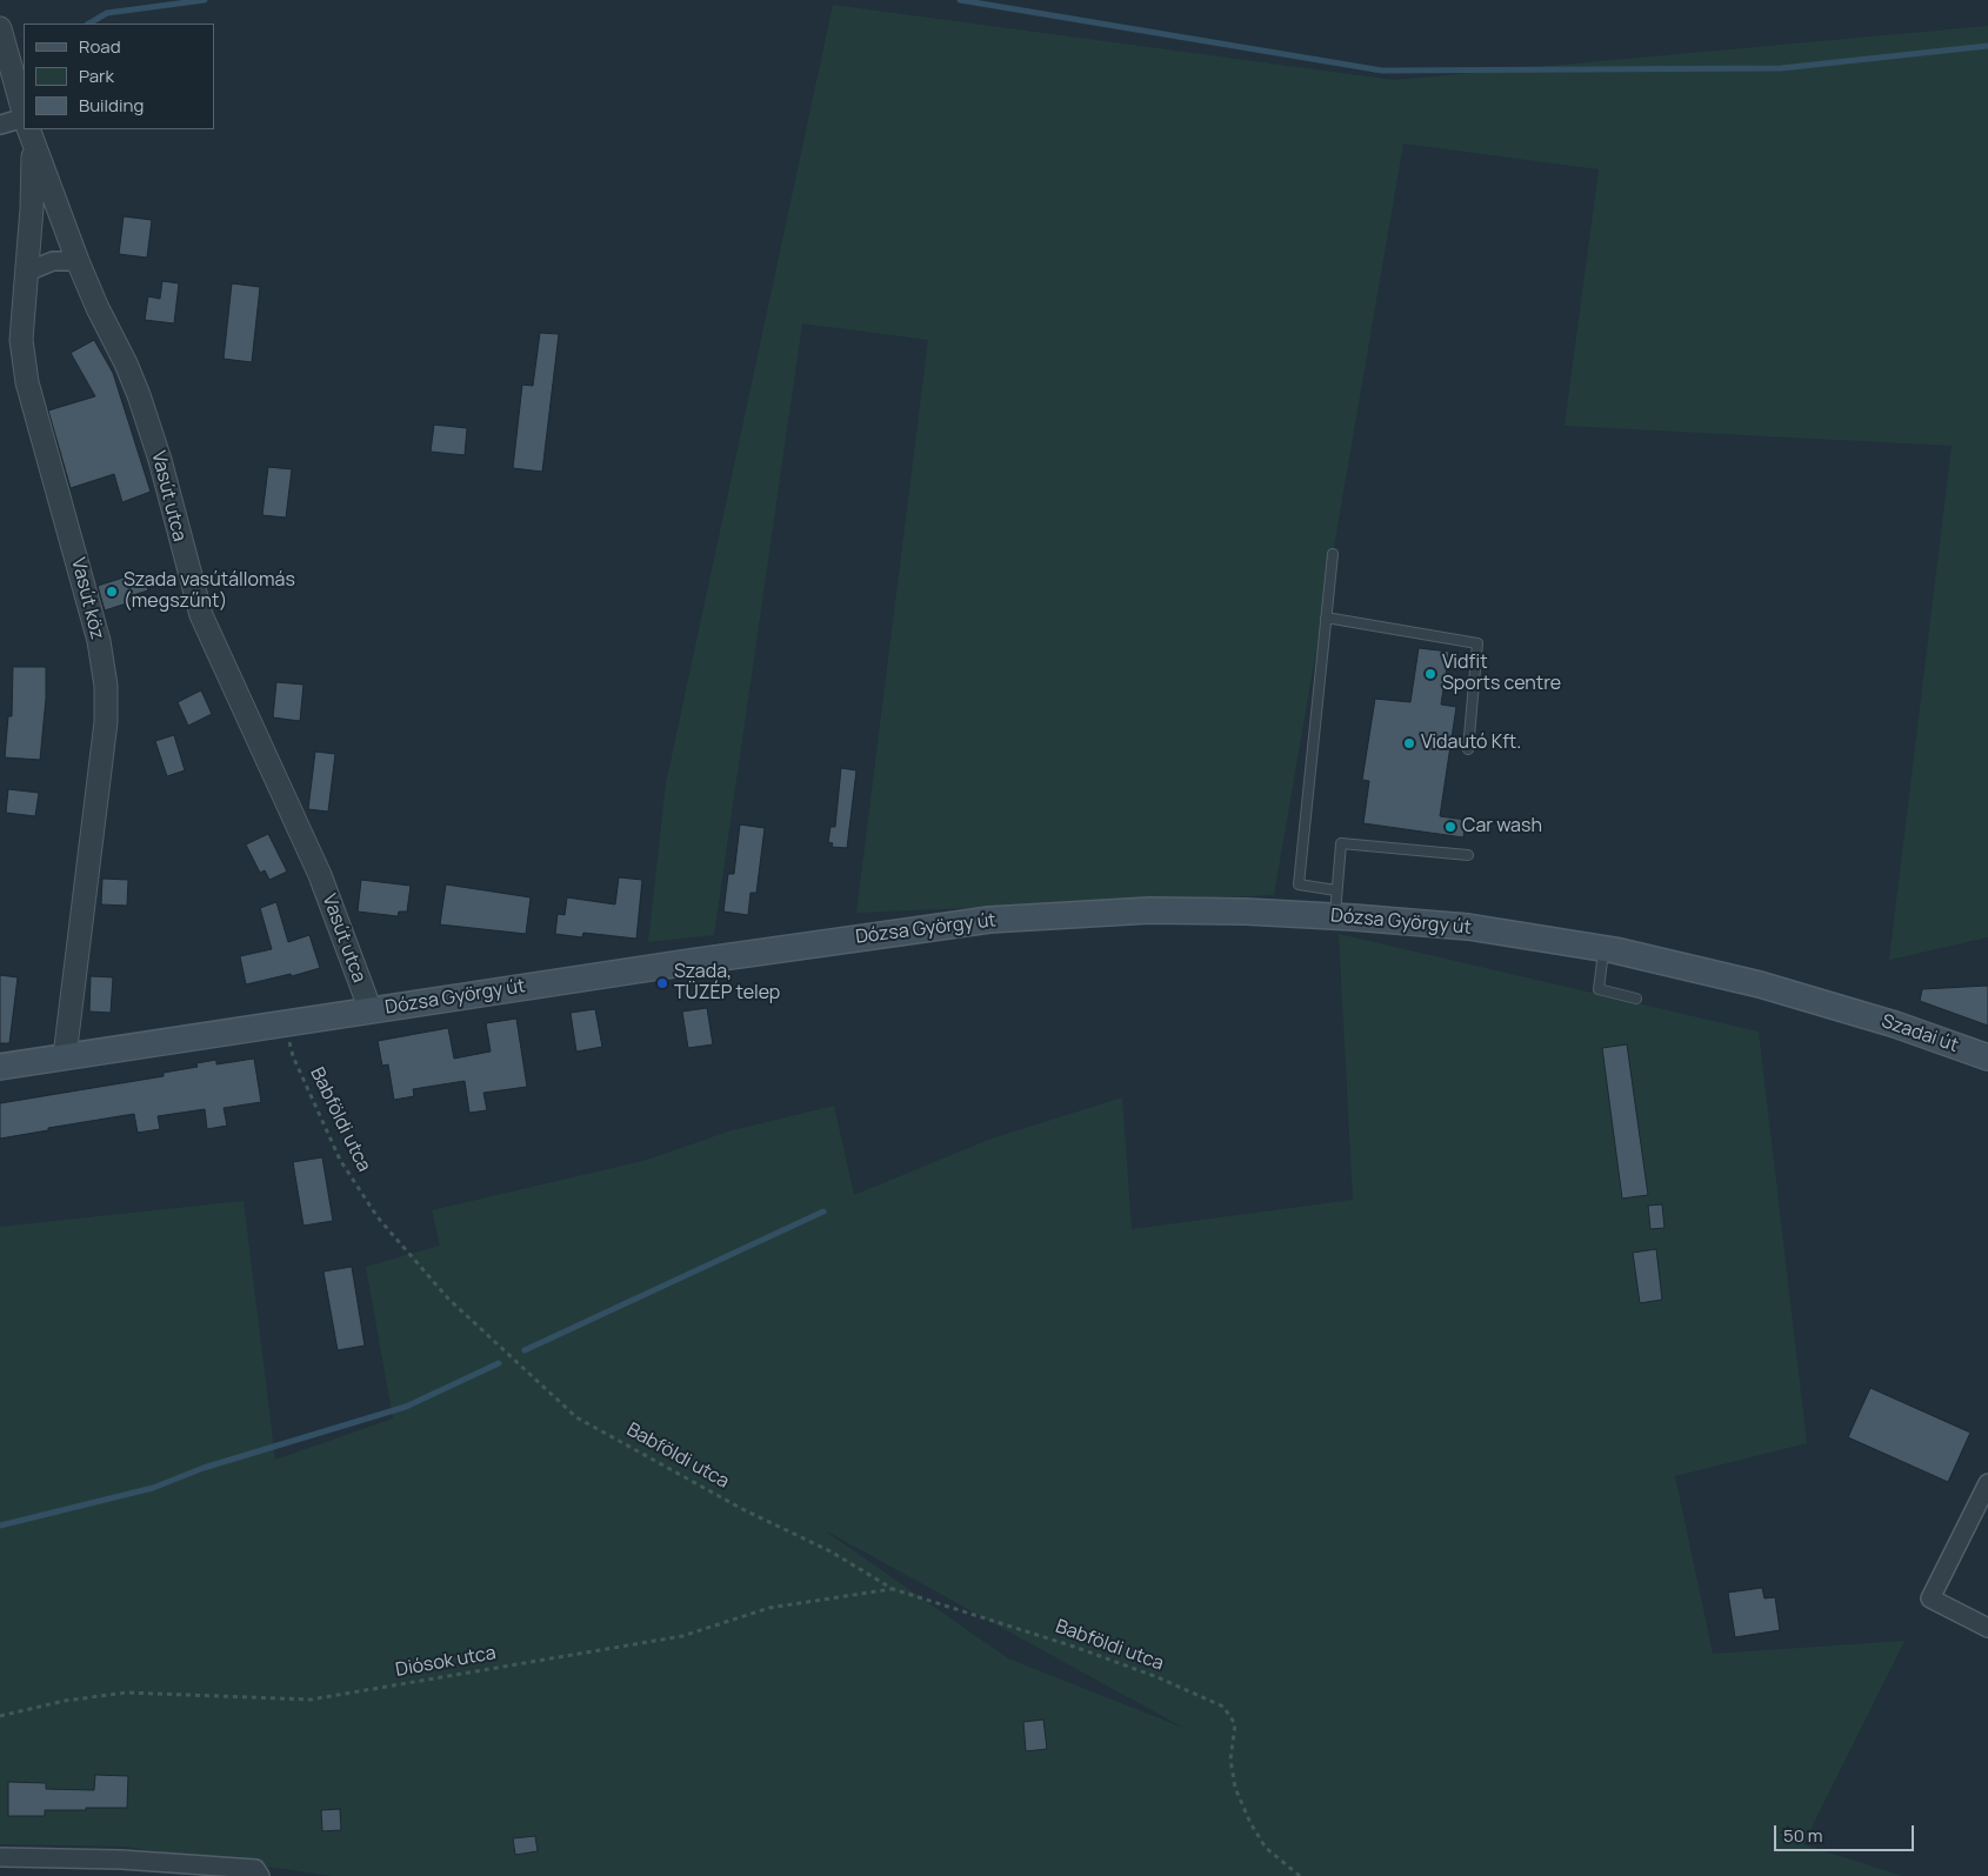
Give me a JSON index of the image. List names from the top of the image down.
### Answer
{
  "streets": {
    "main road": ["Dózsa György út", "Szadai út"],
    "street": ["Vasút utca", "Vasút köz"],
    "path": ["Babföldi utca", "Diósok utca"]
  },
  "crossings": [
    ["Vasút utca", "Vasút köz"],
    ["Vasút utca", "Dózsa György út"],
    ["Vasút köz", "Dózsa György út"],
    ["Dózsa György út", "Szadai út"],
    ["Dózsa György út", "Babföldi utca"],
    ["Babföldi utca", "Diósok utca"]
  ],
  "places": [
    "Szada vasútállomás (megszűnt)",
    "Vidfit Sports centre",
    "Vidautó Kft.",
    "Car wash",
    "Szada, TÜZÉP telep"
  ],
  "legend": ["Road", "Park", "Building"],
  "scale_bar": "50 m"
}
